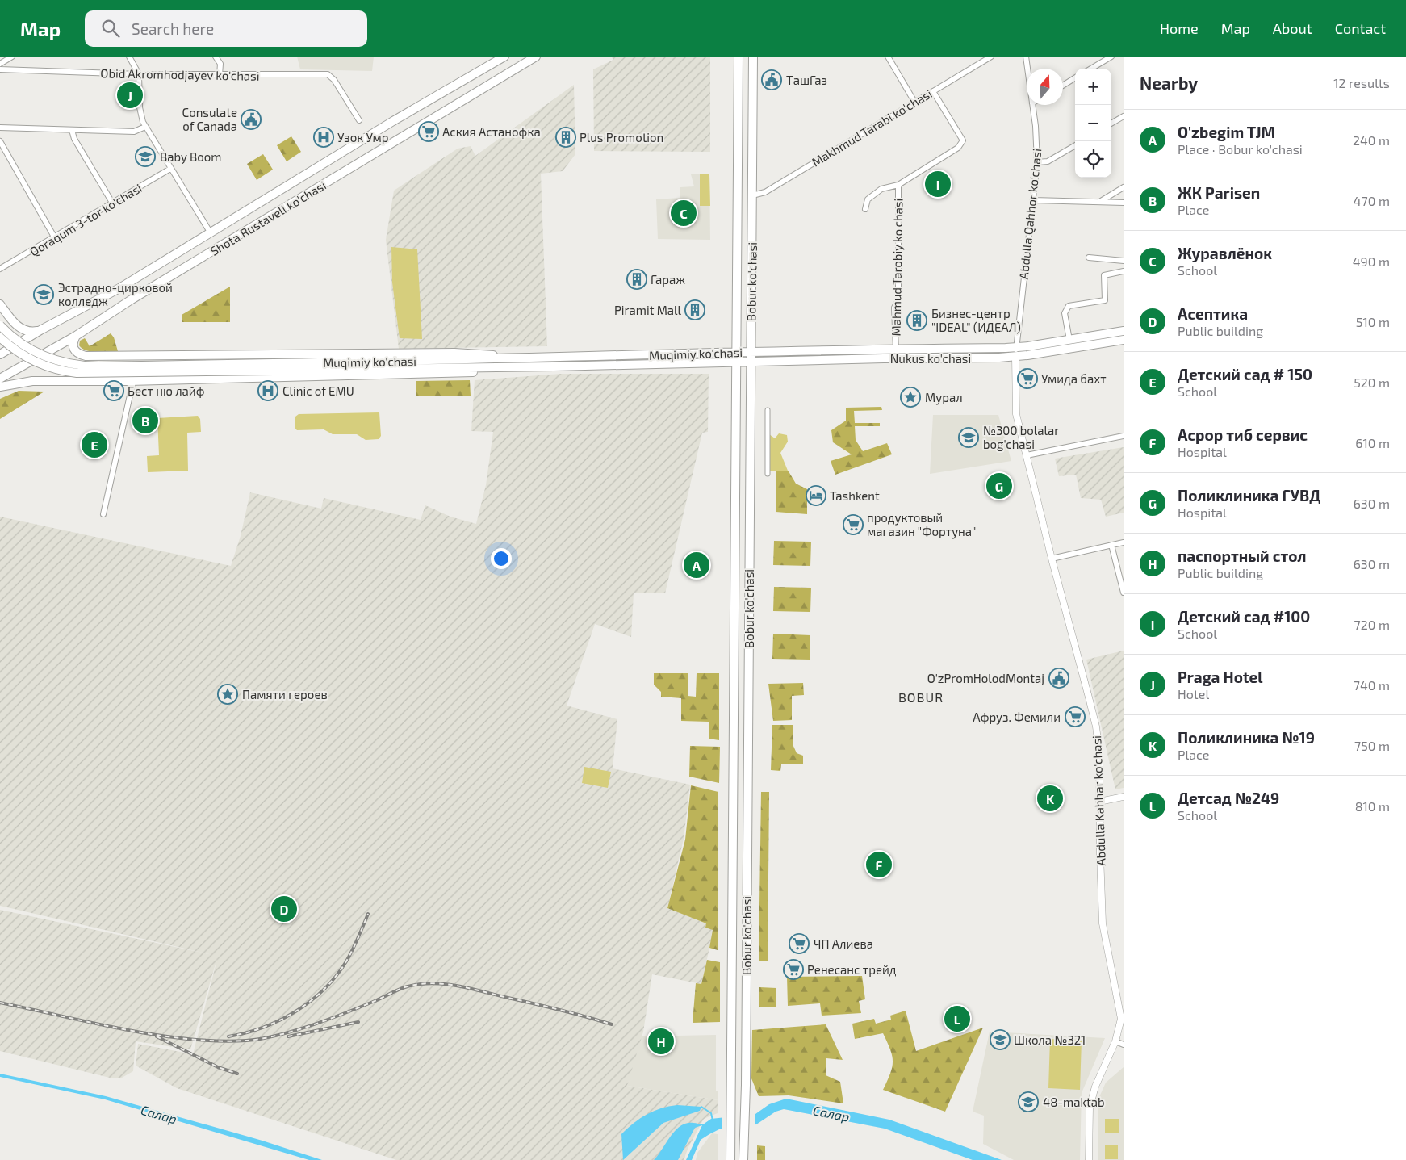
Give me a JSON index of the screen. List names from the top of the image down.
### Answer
{
  "streets": {
    "main road": [
      "Shota Rustaveli ko'chasi",
      "Bobur ko'chasi",
      "Muqimiy ko'chasi",
      "Nukus ko'chasi"
    ],
    "street": [
      "Obid Akromhodjayev ko'chasi",
      "Makhmud Tarabi ko'chasi",
      "Abdulla Qahhor ko'chasi",
      "Qoraqum 3-tor ko'chasi",
      "Mahmud Tarobiy ko'chasi",
      "Abdulla Kahhar ko'chasi"
    ]
  },
  "crossings": [
    ["Makhmud Tarabi ko'chasi", "Mahmud Tarobiy ko'chasi"],
    ["Makhmud Tarabi ko'chasi", "Bobur ko'chasi"],
    ["Abdulla Qahhor ko'chasi", "Nukus ko'chasi"],
    ["Abdulla Qahhor ko'chasi", "Abdulla Kahhar ko'chasi"],
    ["Mahmud Tarobiy ko'chasi", "Nukus ko'chasi"],
    ["Bobur ko'chasi", "Muqimiy ko'chasi"],
    ["Bobur ko'chasi", "Nukus ko'chasi"],
    ["Muqimiy ko'chasi", "Nukus ko'chasi"],
    ["Nukus ko'chasi", "Abdulla Kahhar ko'chasi"]
  ],
  "districts": ["BOBUR"],
  "water": ["Салар"],
  "places": {
    "public building": ["ТашГаз", "Consulate of Canada", "O'zPromHolodMontaj"],
    "supermarket": [
      "Аския Астанофка",
      "Умида бахт",
      "Бест ню лайф",
      "продуктовый магазин \"Фортуна\"",
      "Афруз. Фемили",
      "ЧП Алиева",
      "Ренесанс трейд"
    ],
    "hospital": ["Узок Умр", "Clinic of EMU"],
    "building": [
      "Plus Promotion",
      "Гараж",
      "Piramit Mall",
      "Бизнес-центр \"IDEAL\" (ИДЕАЛ)"
    ],
    "school or university": [
      "Baby Boom",
      "Эстрадно-цирковой колледж",
      "№300 bolalar bog'chasi",
      "Школа №321",
      "48-maktab"
    ],
    "place": ["Мурал", "Памяти героев"],
    "hotel": ["Tashkent"]
  },
  "north": "top",
  "page": {
    "header": "Map",
    "search": "Search here",
    "nav": [
      "Home",
      "Map",
      "About",
      "Contact"
    ],
    "heading": ["Nearby", "12 results"],
    "map_buttons": ["+", "−"],
    "pins": [
      "J",
      "I",
      "C",
      "B",
      "E",
      "G",
      "A",
      "K",
      "F",
      "D",
      "L",
      "H"
    ],
    "list": [
      {
        "mark": "A",
        "name": "O'zbegim TJM",
        "note": "Place · Bobur ko'chasi",
        "value": "240 m"
      },
      {
        "mark": "B",
        "name": "ЖК Parisen",
        "note": "Place",
        "value": "470 m"
      },
      {
        "mark": "C",
        "name": "Журавлёнок",
        "note": "School",
        "value": "490 m"
      },
      {
        "mark": "D",
        "name": "Асептика",
        "note": "Public building",
        "value": "510 m"
      },
      {
        "mark": "E",
        "name": "Детский сад # 150",
        "note": "School",
        "value": "520 m"
      },
      {
        "mark": "F",
        "name": "Асрор тиб сервис",
        "note": "Hospital",
        "value": "610 m"
      },
      {
        "mark": "G",
        "name": "Поликлиника ГУВД",
        "note": "Hospital",
        "value": "630 m"
      },
      {
        "mark": "H",
        "name": "паспортный стол",
        "note": "Public building",
        "value": "630 m"
      },
      {
        "mark": "I",
        "name": "Детский сад #100",
        "note": "School",
        "value": "720 m"
      },
      {
        "mark": "J",
        "name": "Praga Hotel",
        "note": "Hotel",
        "value": "740 m"
      },
      {
        "mark": "K",
        "name": "Поликлиника №19",
        "note": "Place",
        "value": "750 m"
      },
      {
        "mark": "L",
        "name": "Детсад №249",
        "note": "School",
        "value": "810 m"
      }
    ]
  }
}
